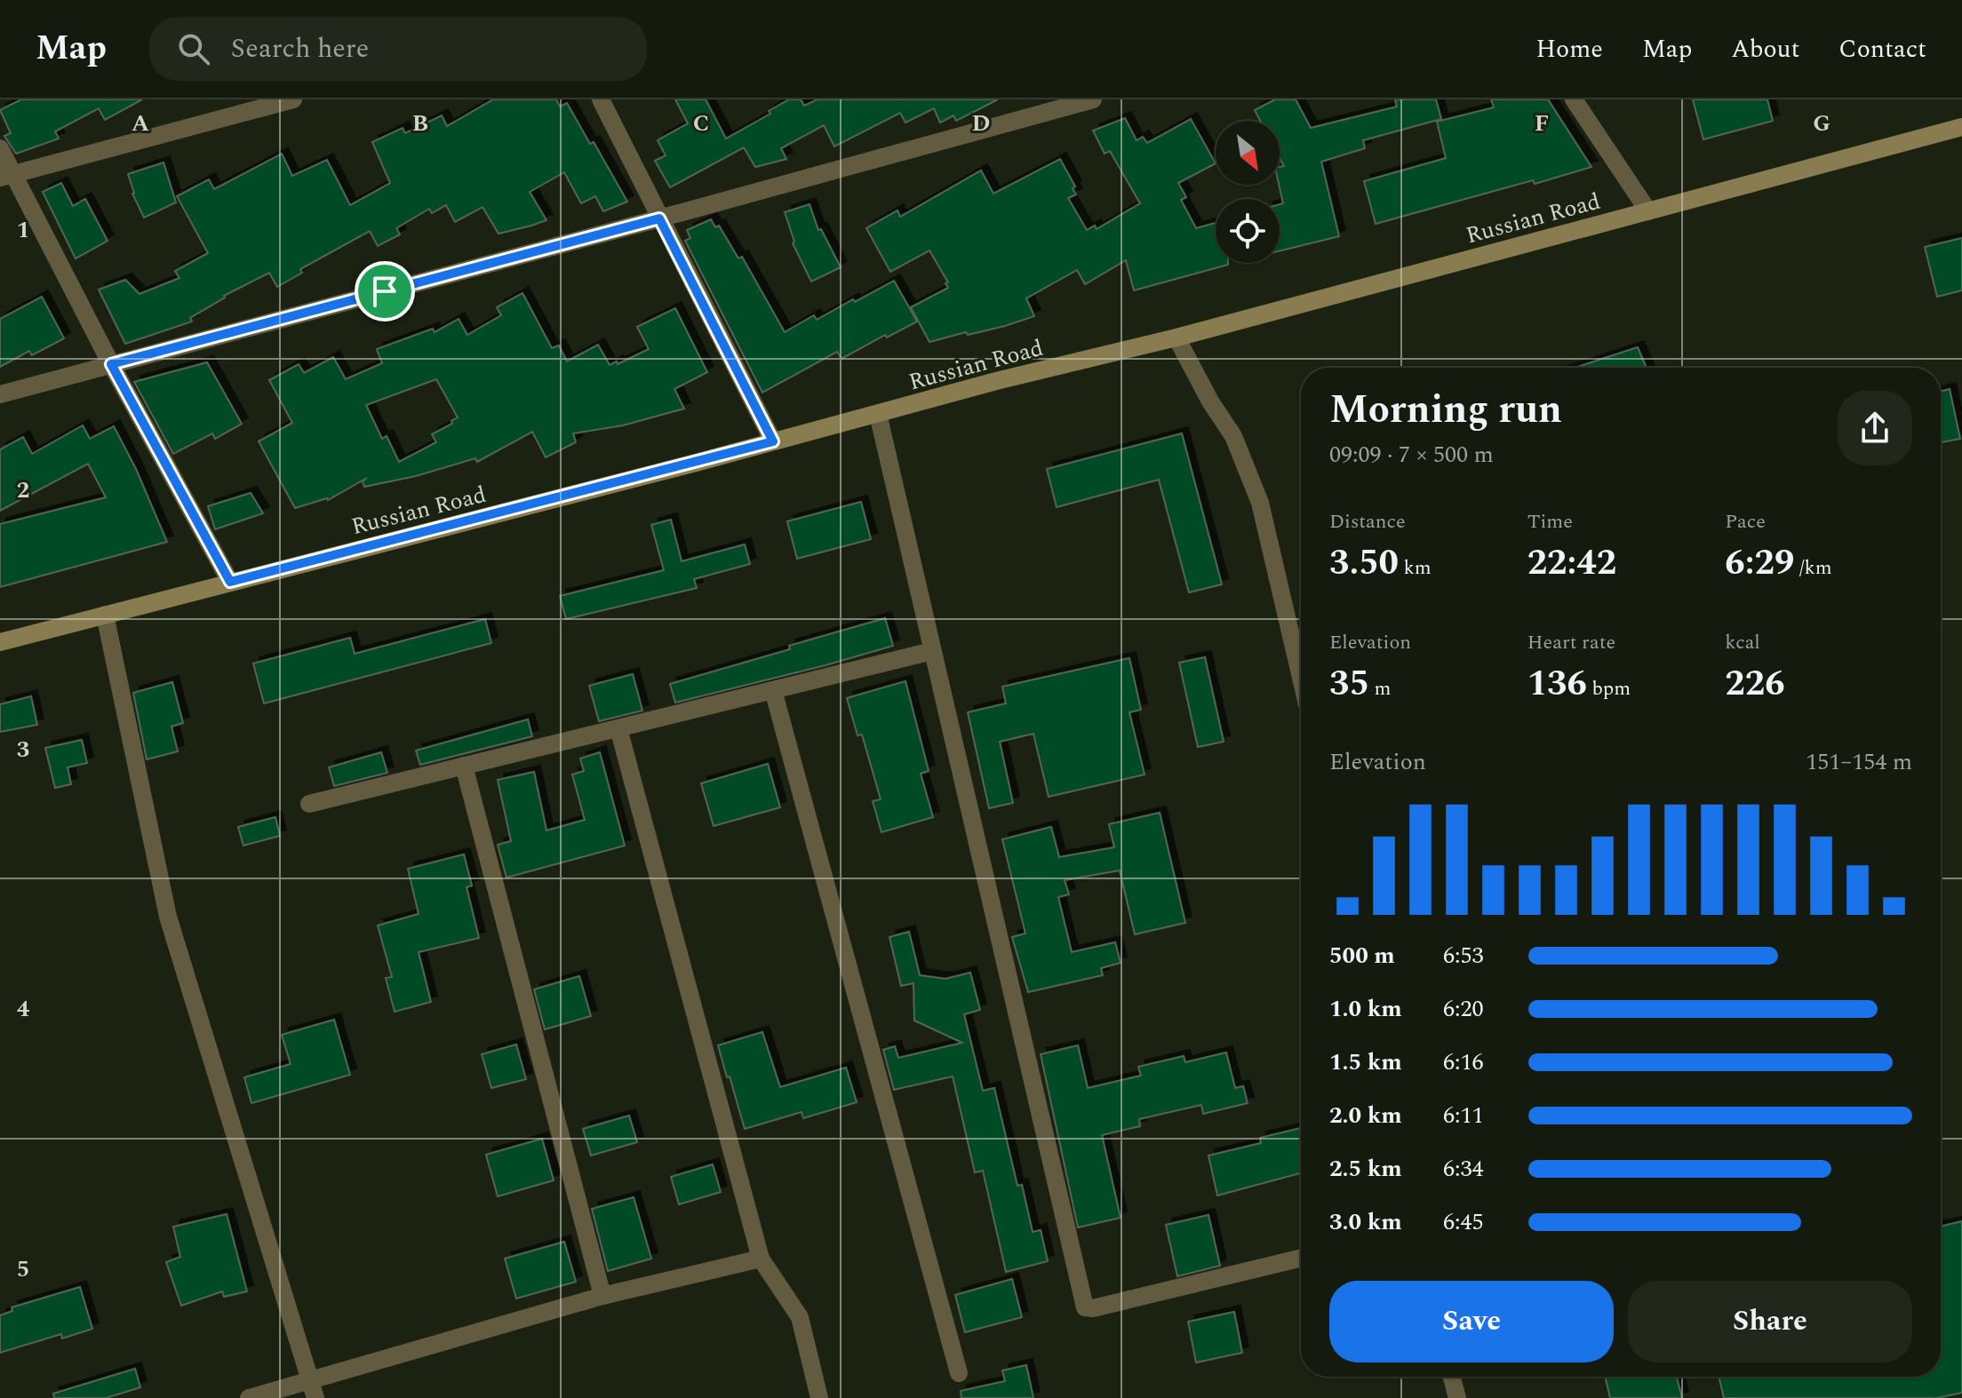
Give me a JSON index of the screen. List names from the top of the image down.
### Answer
{
  "streets": {
    "main road": ["Russian Road"]
  },
  "north": "bottom right",
  "page": {
    "header": "Map",
    "search": "Search here",
    "nav": [
      "Home",
      "Map",
      "About",
      "Contact"
    ],
    "heading": ["Morning run", "09:09 · 7 × 500 m"],
    "stats": [
      ["Distance", "3.50 km"],
      ["Time", "22:42"],
      ["Pace", "6:29 /km"],
      ["Elevation", "35 m"],
      ["Heart rate", "136 bpm"],
      ["kcal", "226"]
    ],
    "chart": ["Elevation", "151–154 m"],
    "list": [
      {
        "name": "500 m",
        "note": "6:53"
      },
      {
        "name": "1.0 km",
        "note": "6:20"
      },
      {
        "name": "1.5 km",
        "note": "6:16"
      },
      {
        "name": "2.0 km",
        "note": "6:11"
      },
      {
        "name": "2.5 km",
        "note": "6:34"
      },
      {
        "name": "3.0 km",
        "note": "6:45"
      }
    ],
    "buttons": ["Save", "Share"]
  },
  "grid": {
    "columns": [
      "A",
      "B",
      "C",
      "D",
      "F",
      "G"
    ],
    "rows": [
      "1",
      "2",
      "3",
      "4",
      "5"
    ]
  }
}
